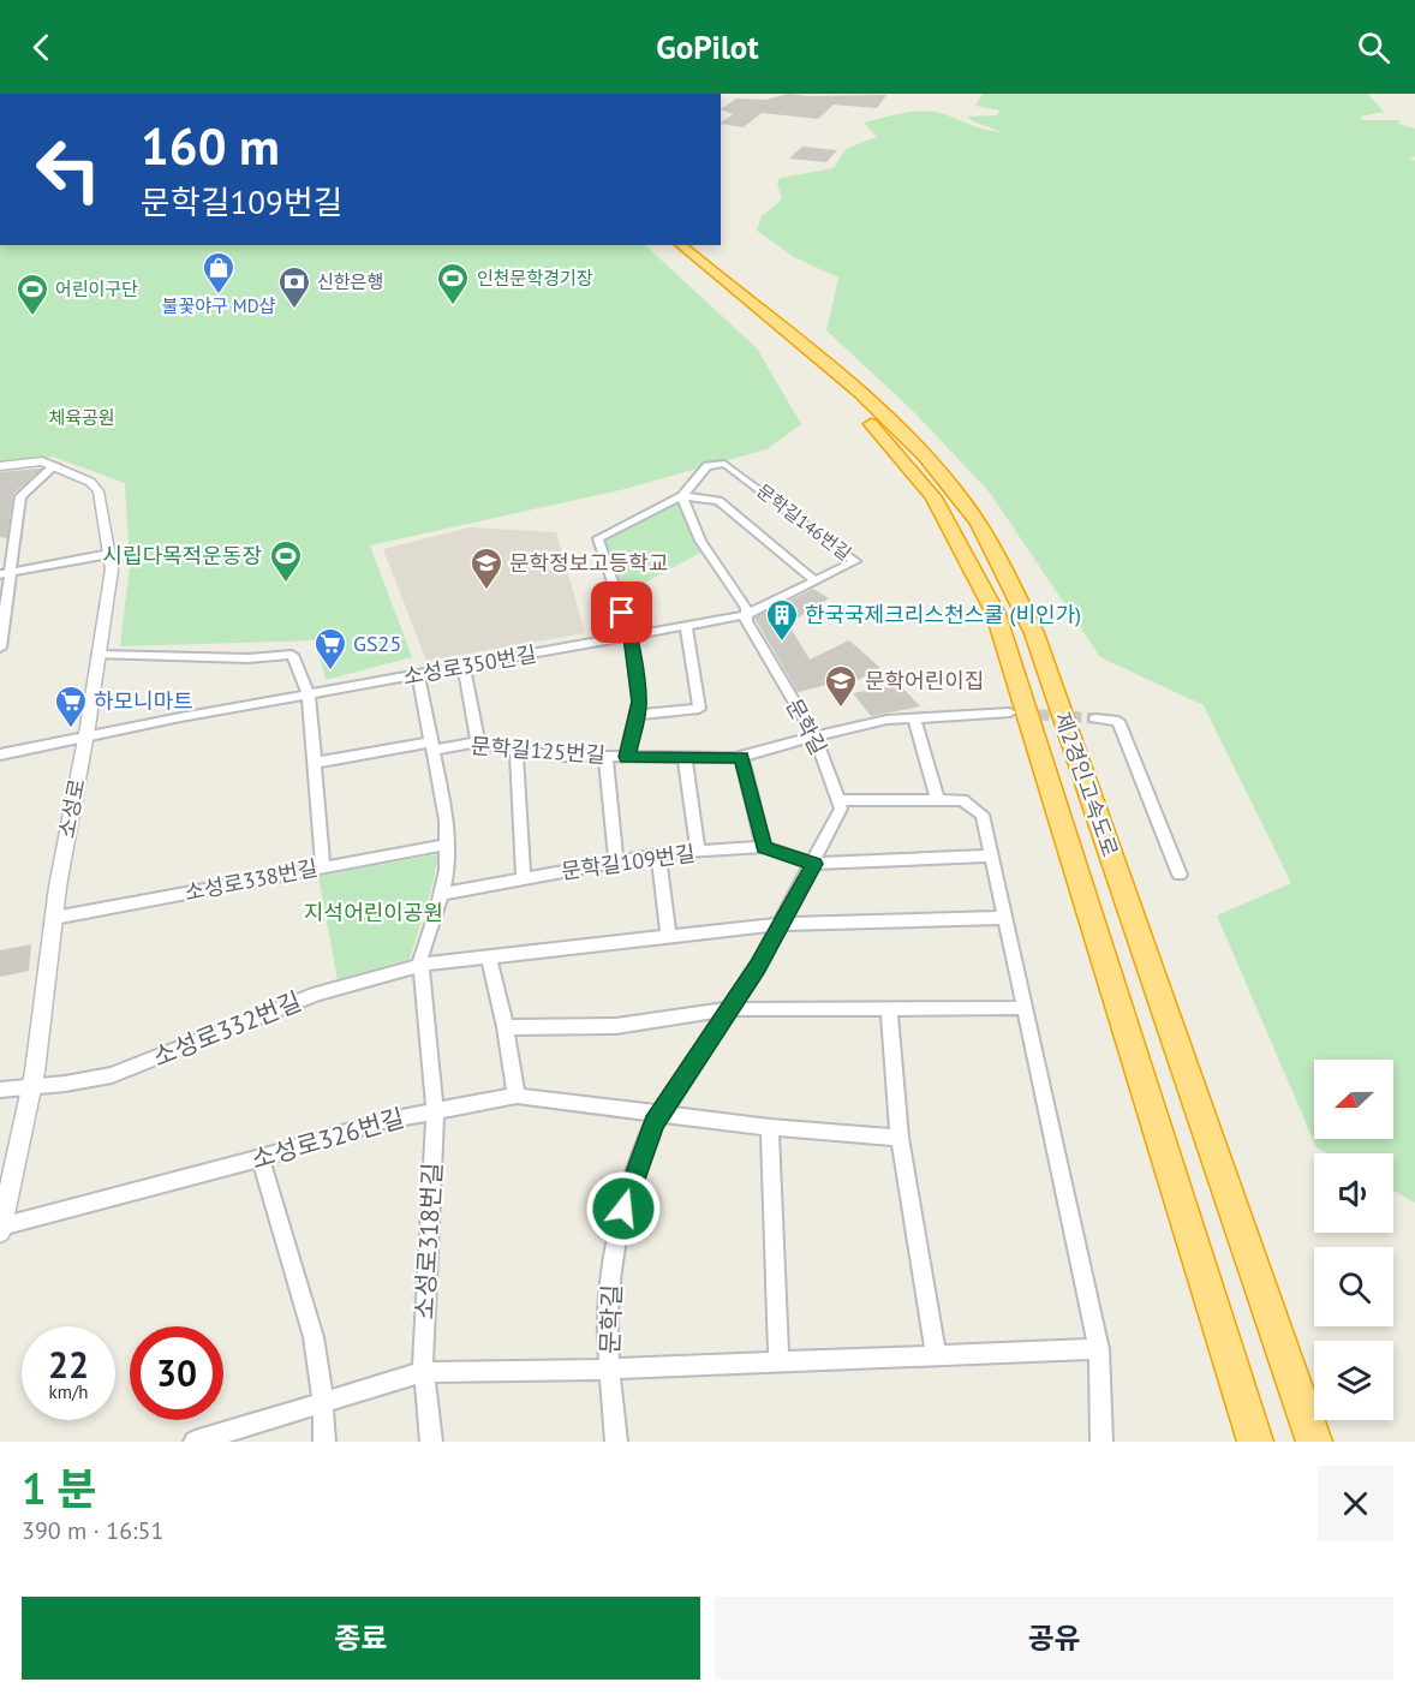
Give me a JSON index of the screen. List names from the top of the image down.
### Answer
{
  "streets": {
    "highway": ["제2경인고속도로"],
    "street": [
      "문학길146번길",
      "소성로350번길",
      "문학길",
      "문학길125번길",
      "소성로",
      "문학길109번길",
      "소성로338번길",
      "소성로332번길",
      "소성로326번길",
      "소성로318번길"
    ]
  },
  "crossings": [
    ["문학길146번길", "소성로350번길"],
    ["문학길146번길", "문학길"],
    ["소성로350번길", "문학길"],
    ["소성로350번길", "소성로"],
    ["문학길", "문학길125번길"],
    ["문학길", "문학길109번길"],
    ["문학길", "소성로332번길"],
    ["문학길", "소성로326번길"],
    ["소성로", "소성로338번길"],
    ["소성로", "소성로332번길"],
    ["소성로", "소성로326번길"],
    ["소성로326번길", "소성로318번길"]
  ],
  "parks": ["체육공원", "지석어린이공원"],
  "places": {
    "shop": ["불꽃야구 MD샵"],
    "sports": ["인천문학경기장", "어린이구단", "시립다목적운동장"],
    "bank": ["신한은행"],
    "school or university": ["문학정보고등학교", "문학어린이집"],
    "building": ["한국국제크리스천스쿨 (비인가)"],
    "supermarket": ["GS25", "하모니마트"]
  },
  "north": "left",
  "page": {
    "header": "GoPilot",
    "turn": ["160 m", "문학길109번길"],
    "speed": "22 km/h",
    "limit": "30",
    "heading": ["1 분", "390 m · 16:51"],
    "buttons": ["종료", "공유"]
  }
}
